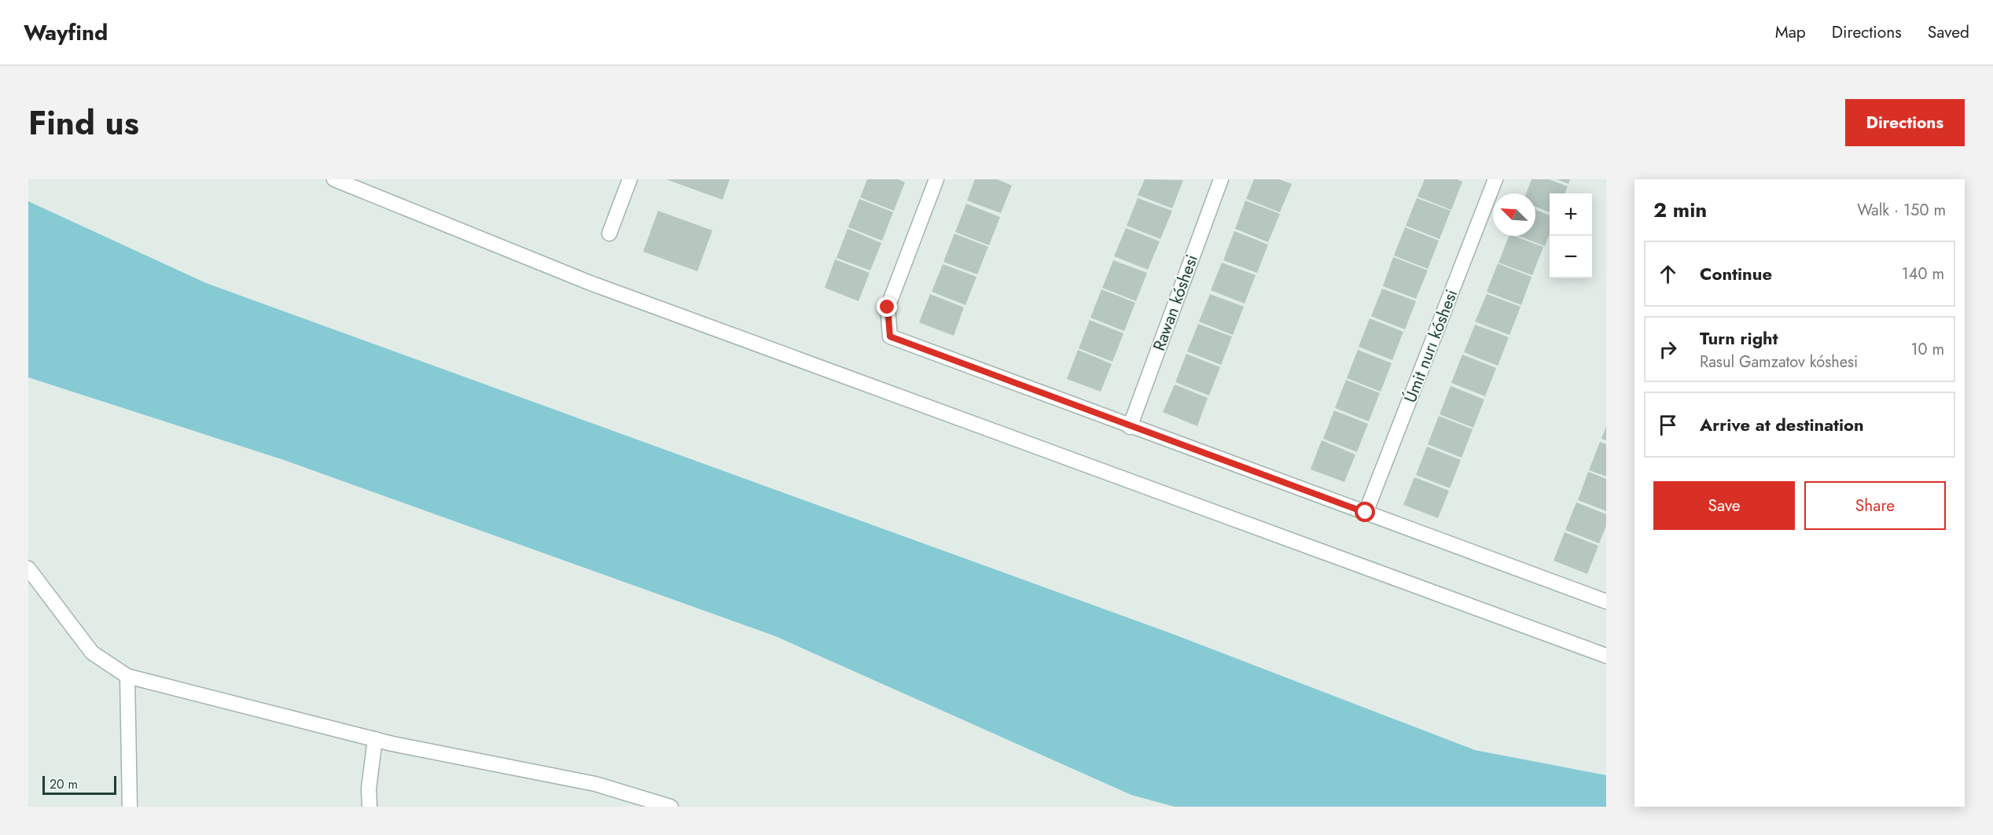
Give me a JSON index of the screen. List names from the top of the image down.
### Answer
{
  "streets": {
    "street": ["Rawan kóshesi", "Úmit nurı kóshesi"]
  },
  "scale_bar": "20 m",
  "north": "top left",
  "page": {
    "header": "Wayfind",
    "nav": ["Map", "Directions", "Saved"],
    "title": "Find us",
    "buttons": [
      "Directions",
      ["Save", "Share"]
    ],
    "heading": ["2 min", "Walk · 150 m"],
    "map_buttons": ["+", "−"],
    "list": [
      ["Continue", "140 m"],
      ["Turn right", "Rasul Gamzatov kóshesi", "10 m"],
      "Arrive at destination"
    ],
    "scale": "20 m"
  }
}
